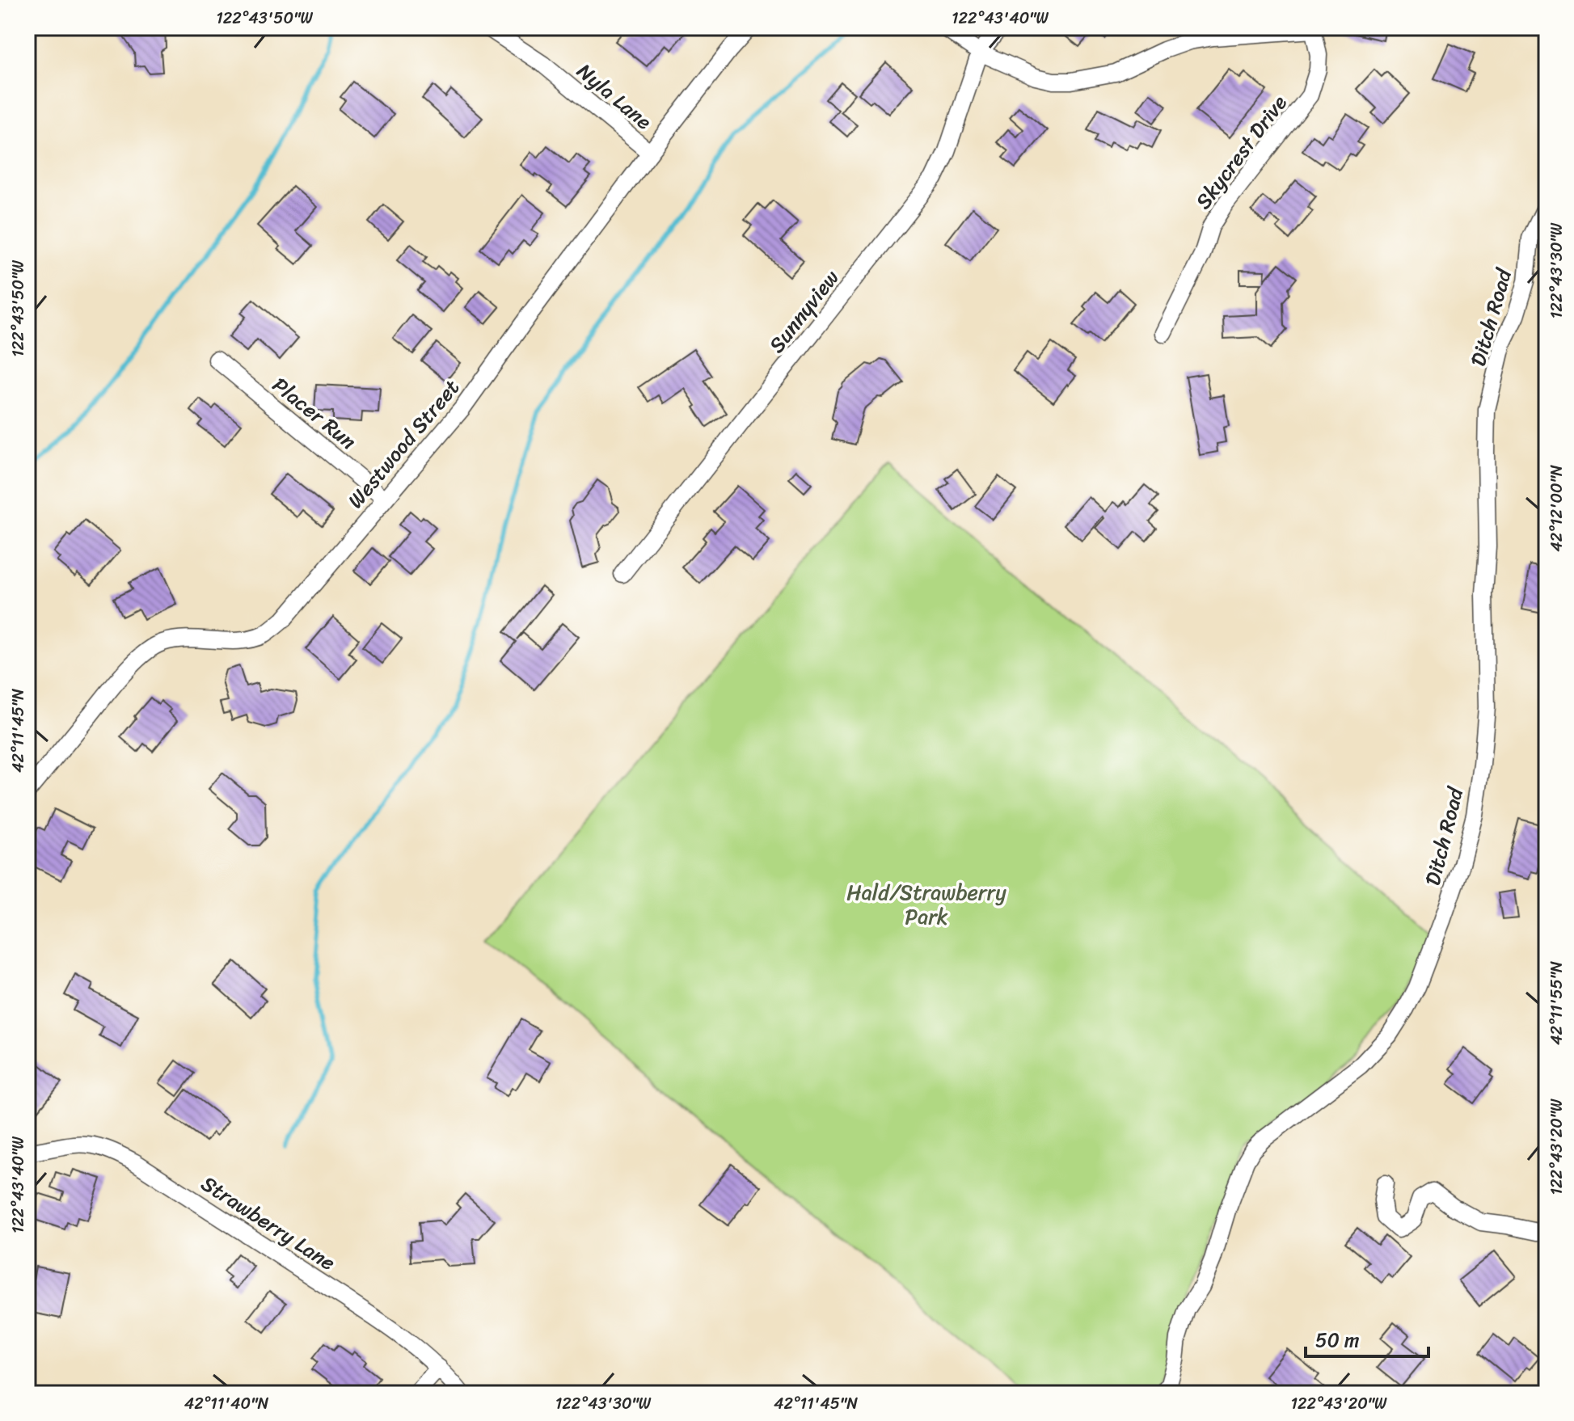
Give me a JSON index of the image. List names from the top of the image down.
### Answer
{
  "streets": {
    "street": [
      "Nyla Lane",
      "Skycrest Drive",
      "Sunnyview",
      "Ditch Road",
      "Placer Run",
      "Westwood Street",
      "Strawberry Lane"
    ]
  },
  "crossings": [
    ["Nyla Lane", "Westwood Street"],
    ["Placer Run", "Westwood Street"]
  ],
  "parks": ["Hald/Strawberry Park"],
  "scale_bar": "50 m",
  "coordinates": [
    "122°43'50\"W",
    "122°43'40\"W",
    "122°43'30\"W",
    "42°12'00\"N",
    "42°11'45\"N",
    "42°11'55\"N",
    "122°43'20\"W",
    "42°11'40\"N"
  ]
}
